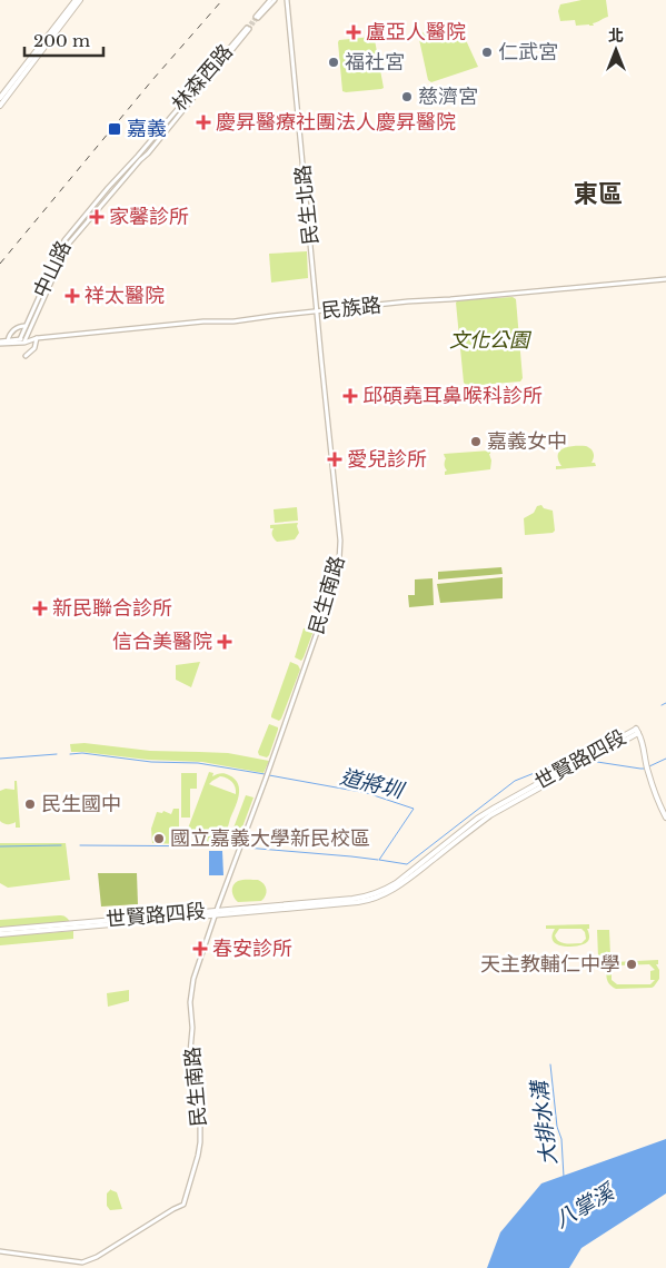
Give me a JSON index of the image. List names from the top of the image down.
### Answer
{
  "streets": {
    "main road": [
      "林森西路",
      "民生北路",
      "中山路",
      "民族路",
      "民生南路",
      "世賢路四段"
    ]
  },
  "crossings": [
    ["林森西路", "中山路"],
    ["民生北路", "民族路"],
    ["民生北路", "民生南路"],
    ["中山路", "民族路"],
    ["民生南路", "世賢路四段"]
  ],
  "districts": ["東區"],
  "water": ["道將圳", "大排水溝", "八掌溪"],
  "parks": ["文化公園"],
  "places": {
    "health": [
      "盧亞人醫院",
      "慶昇醫療社團法人慶昇醫院",
      "家馨診所",
      "祥太醫院",
      "邱碩堯耳鼻喉科診所",
      "愛兒診所",
      "新民聯合診所",
      "信合美醫院",
      "春安診所"
    ],
    "other": [
      "仁武宮",
      "福社宮",
      "慈濟宮",
      "嘉義女中",
      "民生國中",
      "國立嘉義大學新民校區",
      "天主教輔仁中學"
    ],
    "transit": ["嘉義"]
  },
  "scale_bar": "200 m",
  "north": "top"
}
